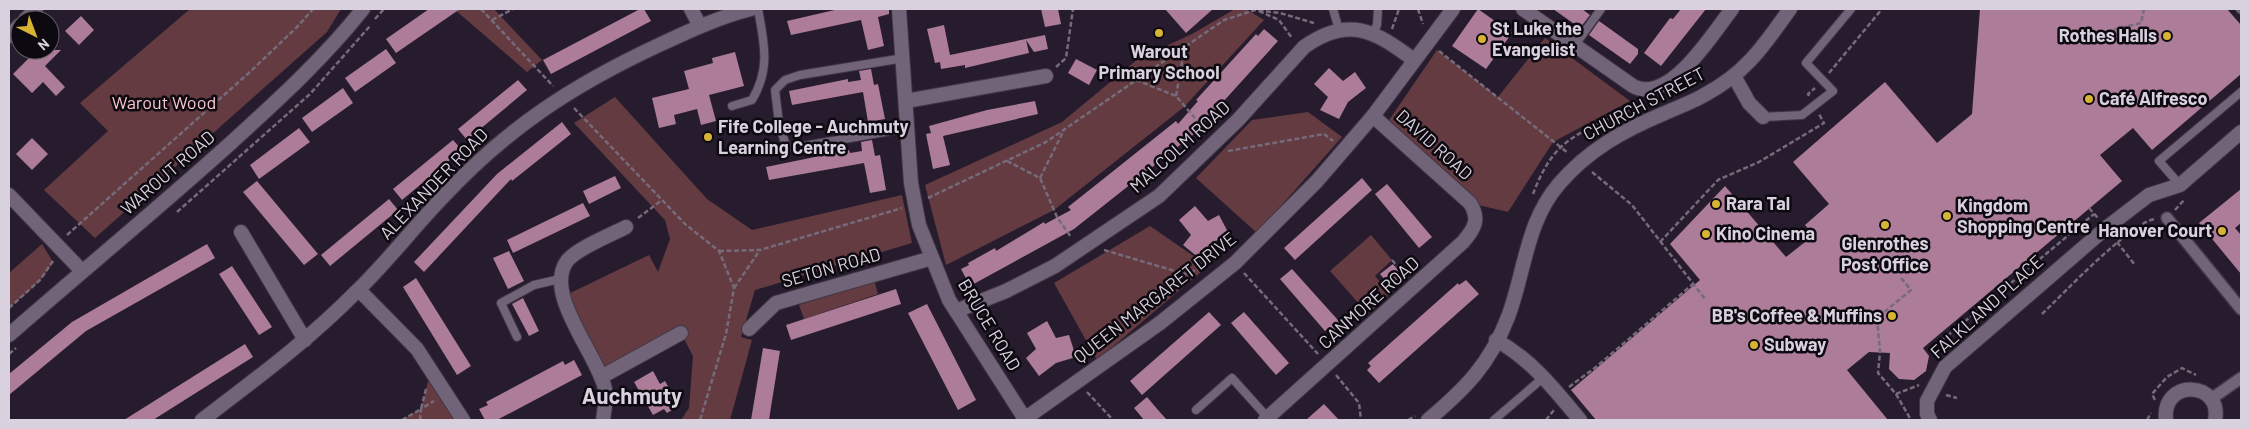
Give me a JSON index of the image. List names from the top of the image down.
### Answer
{
  "streets": {
    "street": [
      "CHURCH STREET",
      "DAVID ROAD",
      "MALCOLM ROAD",
      "WAROUT ROAD",
      "ALEXANDER ROAD",
      "SETON ROAD",
      "QUEEN MARGARET DRIVE",
      "CANMORE ROAD",
      "FALKLAND PLACE",
      "BRUCE ROAD"
    ]
  },
  "crossings": [
    ["DAVID ROAD", "QUEEN MARGARET DRIVE"],
    ["DAVID ROAD", "CANMORE ROAD"],
    ["MALCOLM ROAD", "BRUCE ROAD"],
    ["SETON ROAD", "BRUCE ROAD"],
    ["QUEEN MARGARET DRIVE", "BRUCE ROAD"]
  ],
  "districts": ["Auchmuty"],
  "parks": ["Warout Wood"],
  "places": [
    "Warout Primary School",
    "Rothes Halls",
    "St Luke the Evangelist",
    "Café Alfresco",
    "Fife College - Auchmuty Learning Centre",
    "Rara Tal",
    "Kingdom Shopping Centre",
    "Glenrothes Post Office",
    "Hanover Court",
    "Kino Cinema",
    "BB's Coffee & Muffins",
    "Subway"
  ],
  "north": "bottom right"
}
